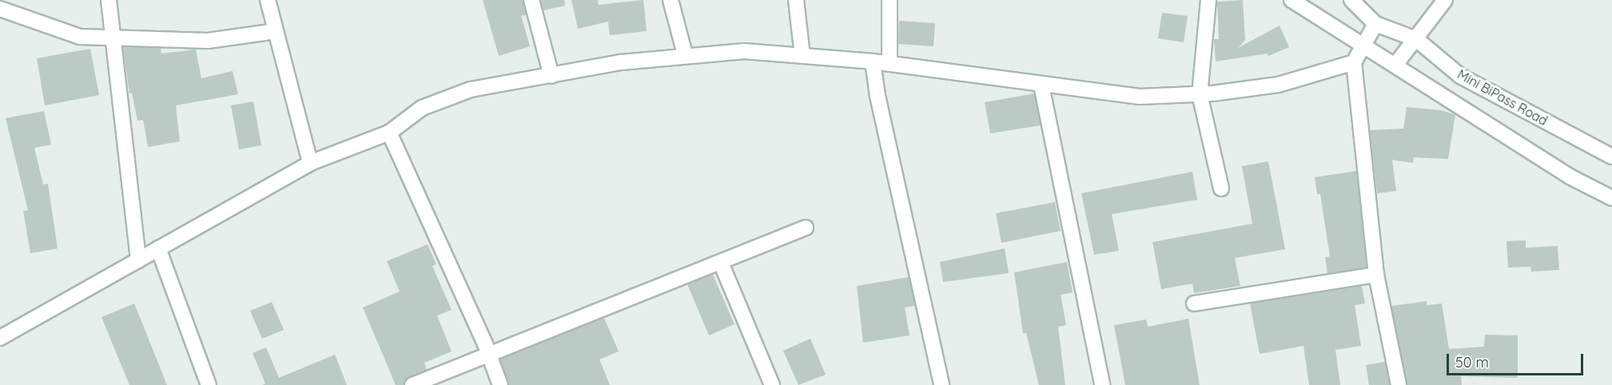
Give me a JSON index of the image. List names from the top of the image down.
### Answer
{
  "streets": {
    "street": ["Mini BiPass Road"]
  },
  "scale_bar": "50 m"
}
